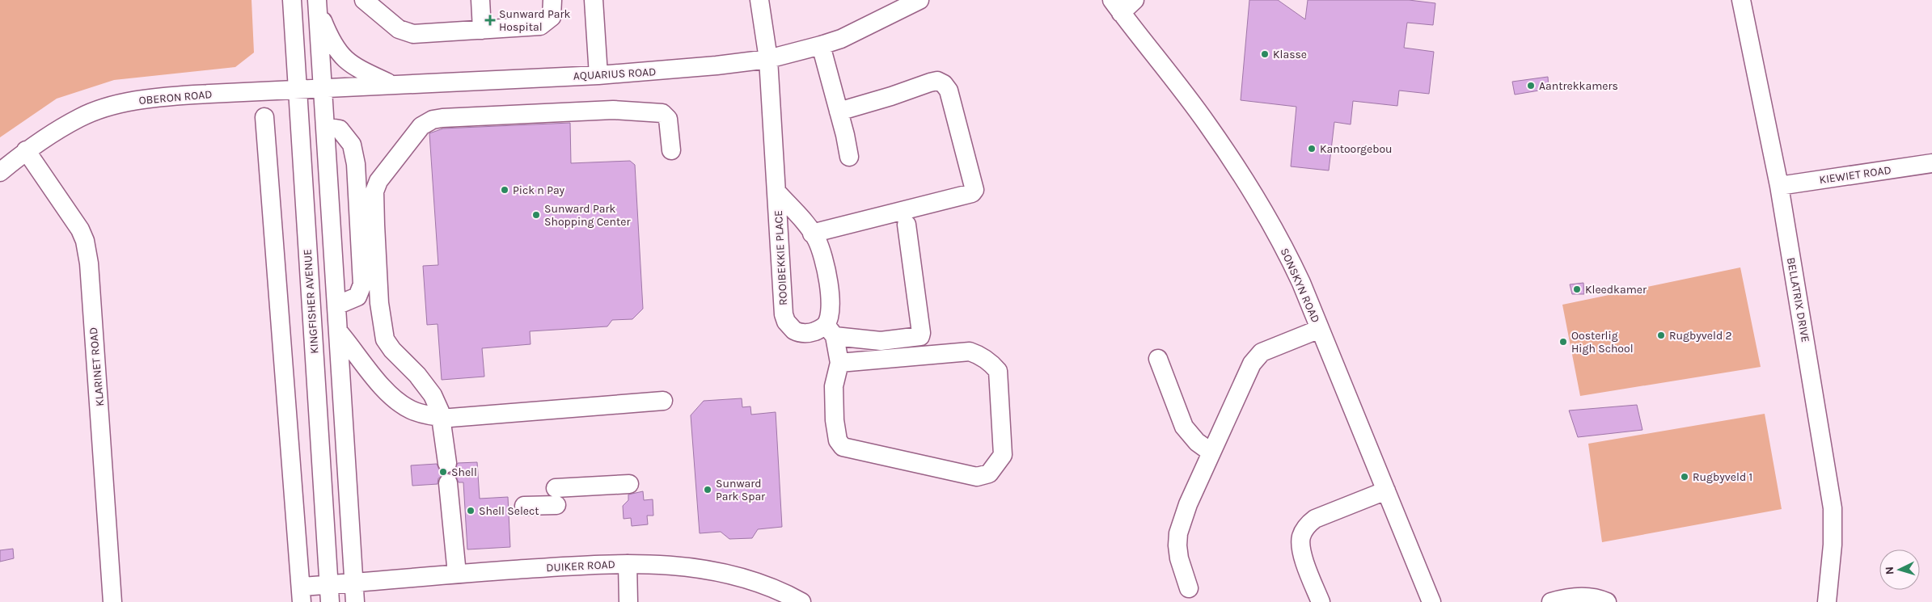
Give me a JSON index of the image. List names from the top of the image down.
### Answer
{
  "streets": {
    "street": [
      "AQUARIUS ROAD",
      "OBERON ROAD",
      "KIEWIET ROAD",
      "ROOIBEKKIE PLACE",
      "SONSKYN ROAD",
      "BELLATRIX DRIVE",
      "KINGFISHER AVENUE",
      "KLARINET ROAD",
      "DUIKER ROAD"
    ]
  },
  "crossings": [
    ["AQUARIUS ROAD", "OBERON ROAD"],
    ["AQUARIUS ROAD", "ROOIBEKKIE PLACE"],
    ["AQUARIUS ROAD", "KINGFISHER AVENUE"],
    ["OBERON ROAD", "KINGFISHER AVENUE"],
    ["OBERON ROAD", "KLARINET ROAD"],
    ["KIEWIET ROAD", "BELLATRIX DRIVE"],
    ["KINGFISHER AVENUE", "DUIKER ROAD"]
  ],
  "places": {
    "health": ["Sunward Park Hospital"],
    "other": [
      "Klasse",
      "Aantrekkamers",
      "Kantoorgebou",
      "Pick n Pay",
      "Sunward Park Shopping Center",
      "Kleedkamer",
      "Rugbyveld 2",
      "Oosterlig High School",
      "Shell",
      "Rugbyveld 1",
      "Sunward Park Spar",
      "Shell Select"
    ]
  },
  "north": "left"
}
